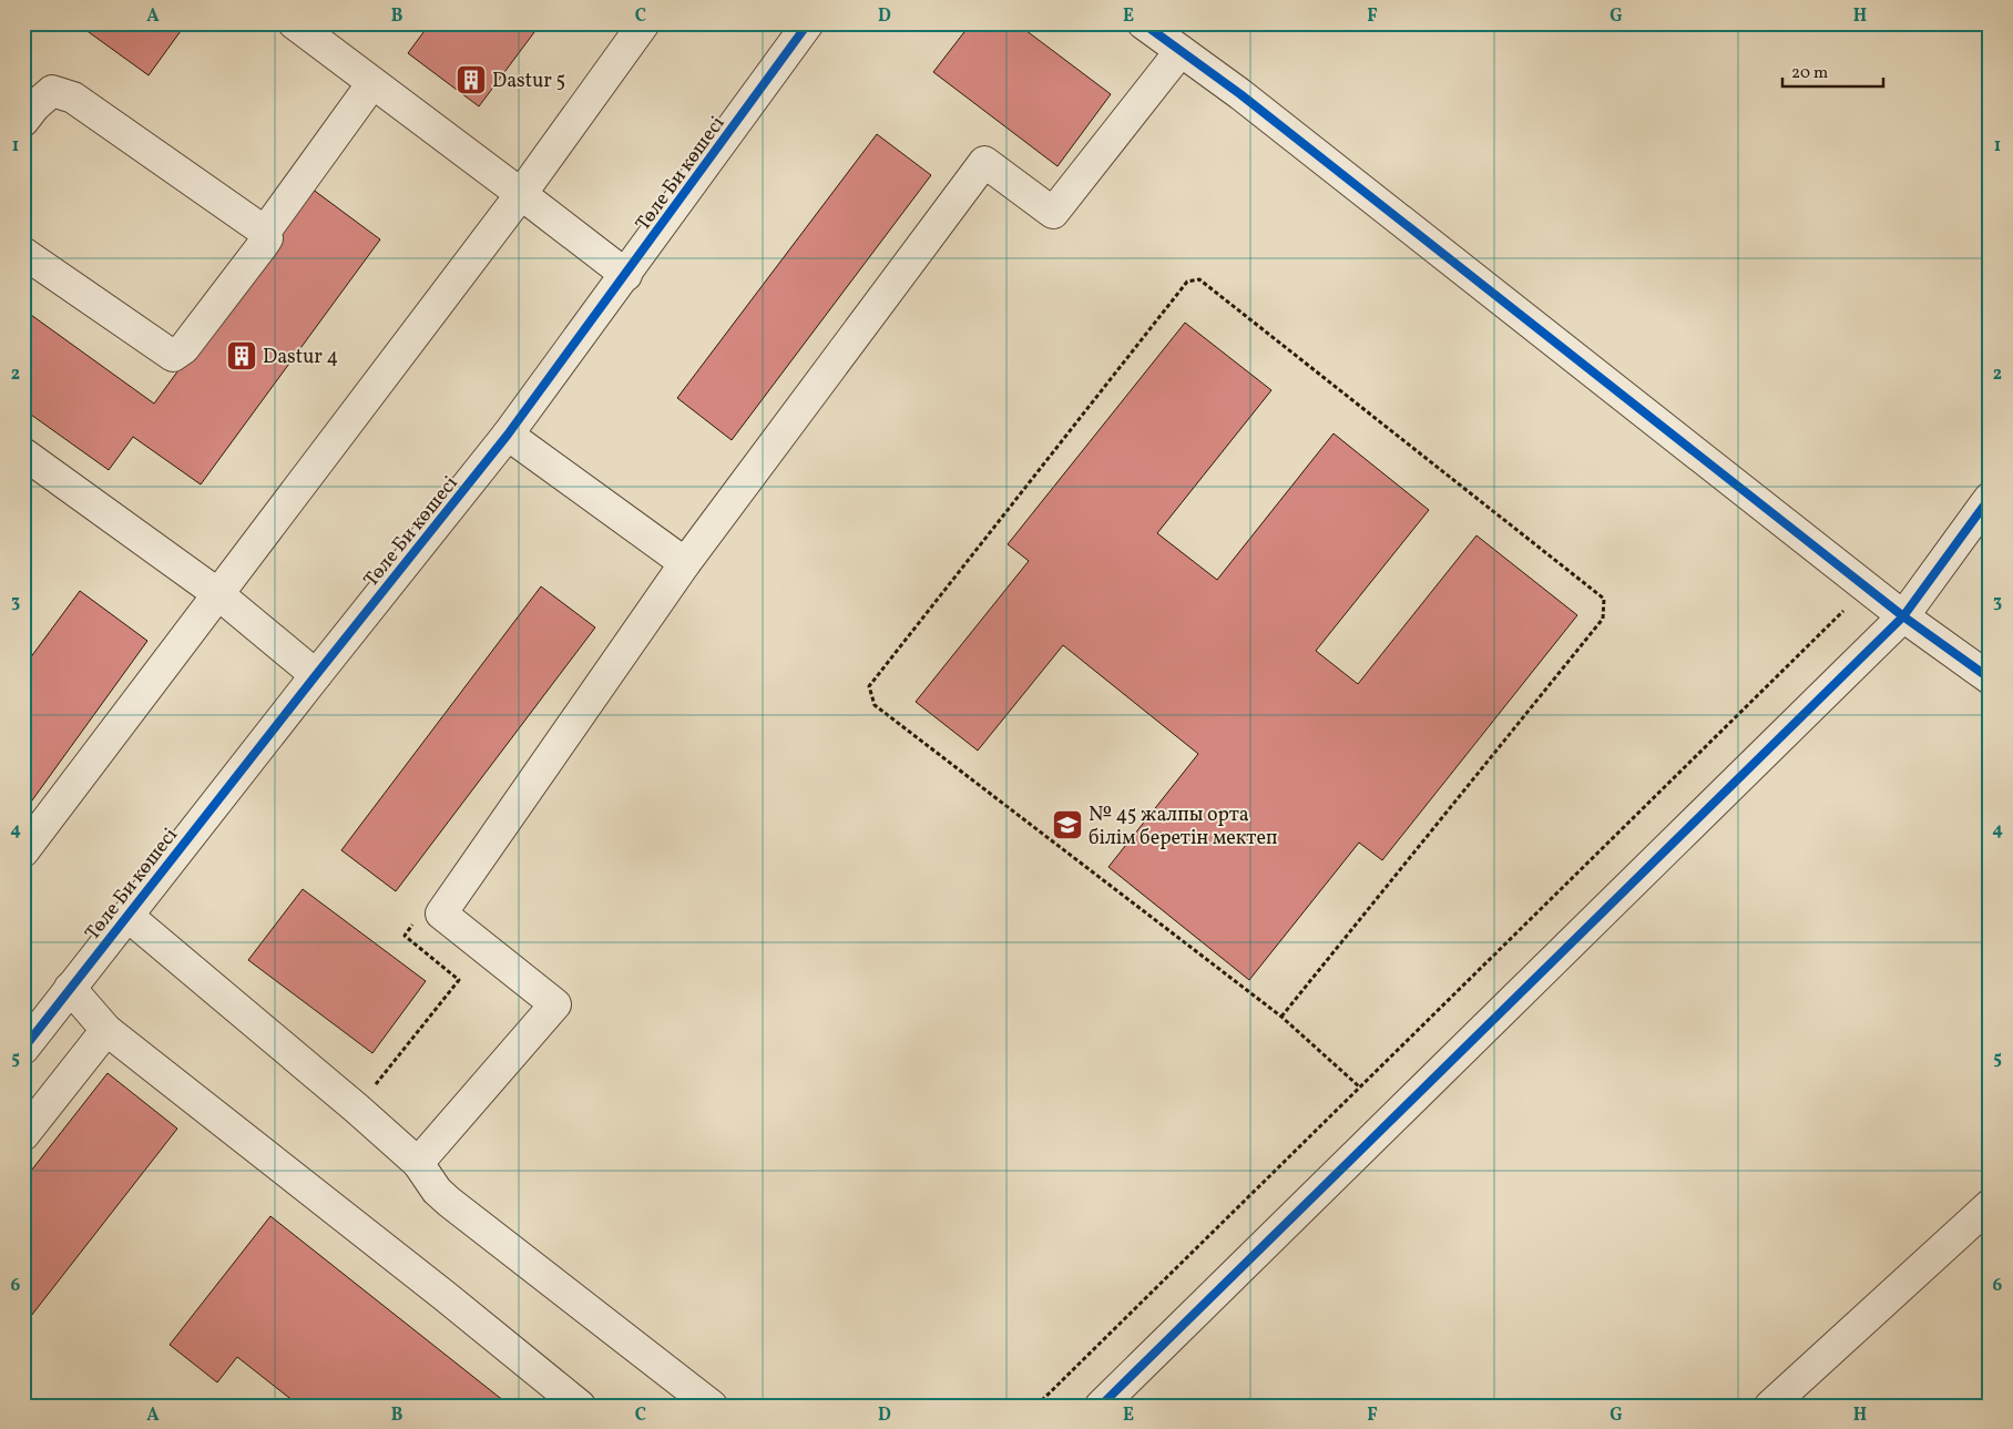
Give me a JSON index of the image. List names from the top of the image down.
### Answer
{
  "streets": {
    "street": ["Төле Би көшесі"]
  },
  "places": {
    "building": ["Dastur 5", "Dastur 4"],
    "school or university": ["№ 45 жалпы орта білім беретін мектеп"]
  },
  "scale_bar": "20 m",
  "grid": {
    "columns": [
      "A",
      "B",
      "C",
      "D",
      "E",
      "F",
      "G",
      "H"
    ],
    "rows": [
      "1",
      "2",
      "3",
      "4",
      "5",
      "6"
    ]
  }
}
